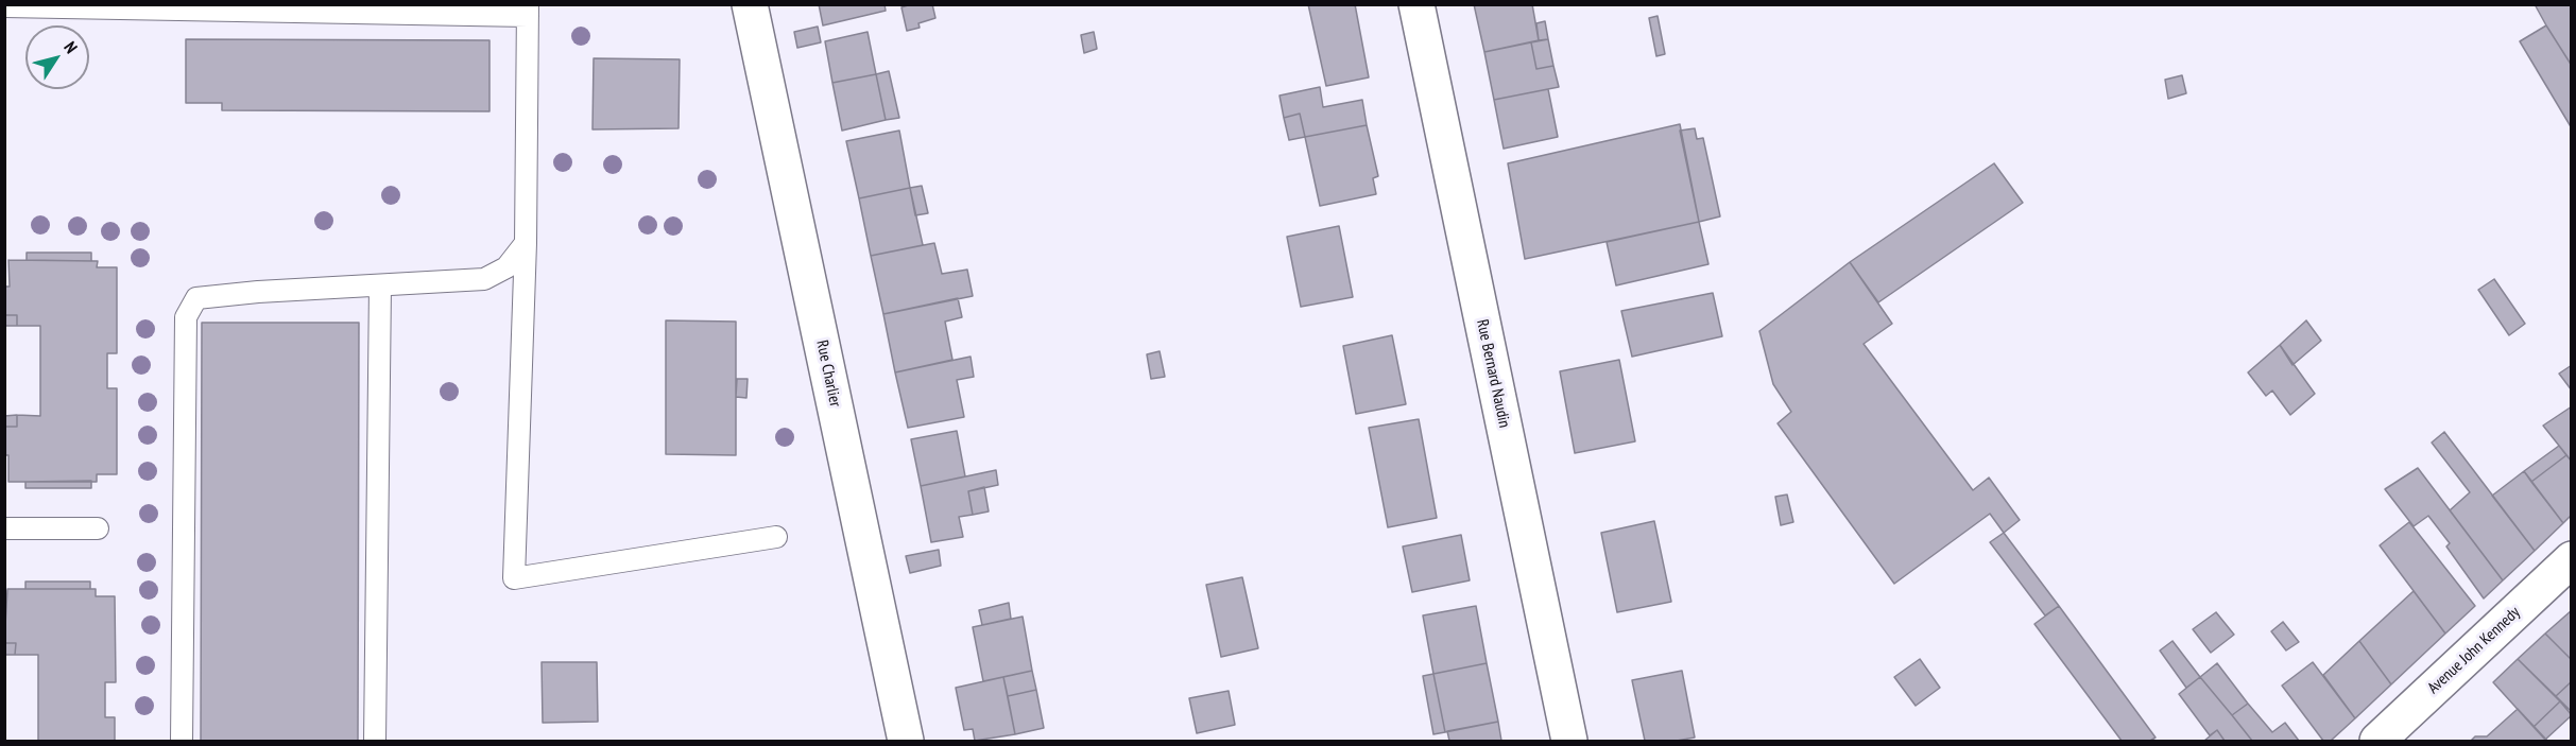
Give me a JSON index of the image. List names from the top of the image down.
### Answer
{
  "streets": {
    "street": ["Rue Charlier", "Rue Bernard Naudin", "Avenue John Kennedy"]
  },
  "north": "top right"
}
